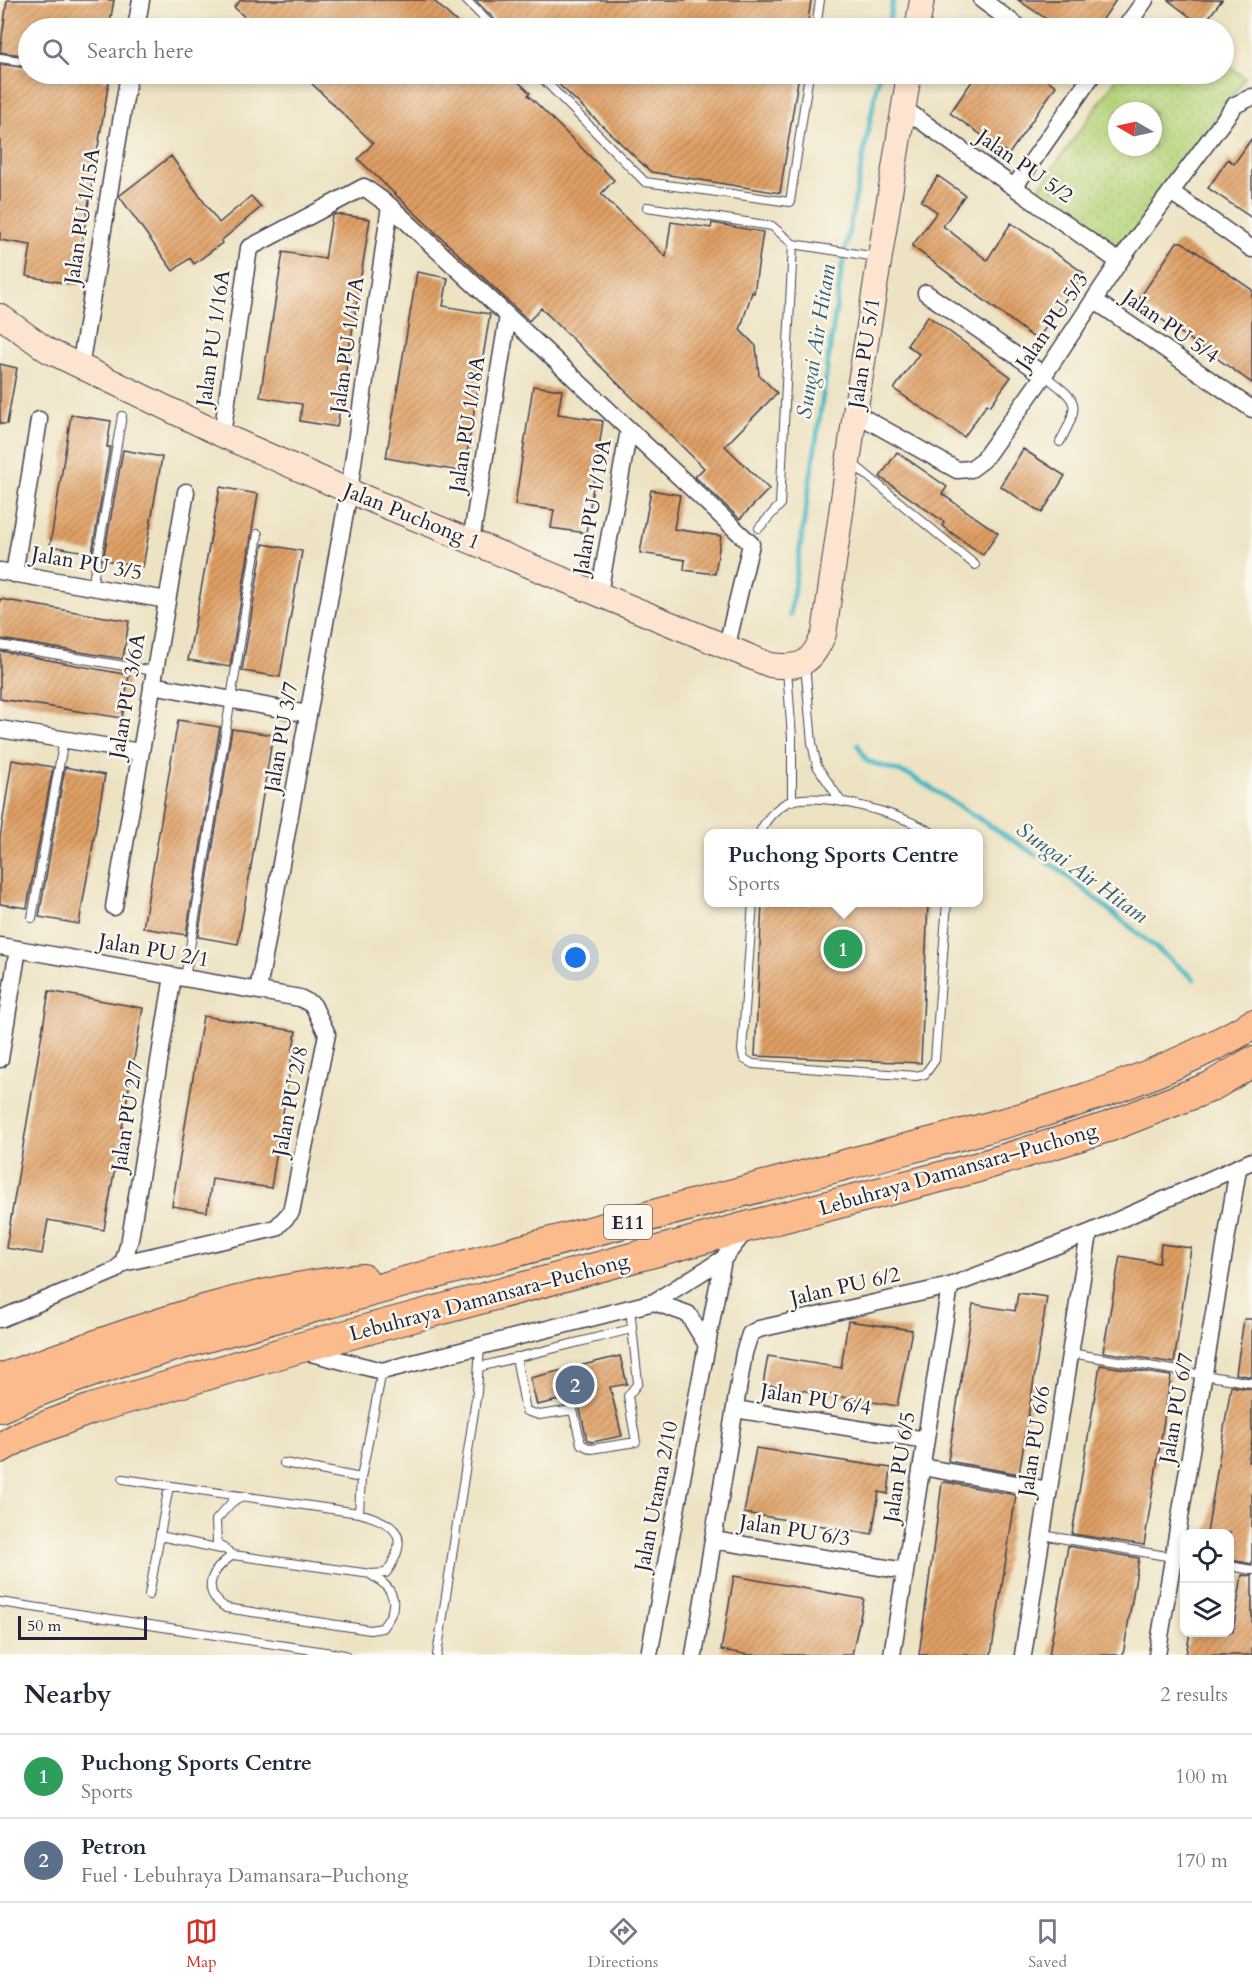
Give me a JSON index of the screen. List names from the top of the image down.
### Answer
{
  "streets": {
    "highway": ["Lebuhraya Damansara–Puchong", "E11"],
    "street": [
      "Jalan PU 5/2",
      "Jalan PU 1/15A",
      "Jalan PU 5/3",
      "Jalan PU 5/4",
      "Jalan PU 1/16A",
      "Jalan PU 1/17A",
      "Jalan PU 5/1",
      "Jalan PU 1/18A",
      "Jalan PU 1/19A",
      "Jalan Puchong 1",
      "Jalan PU 3/5",
      "Jalan PU 3/6A",
      "Jalan PU 3/7",
      "Jalan PU 2/1",
      "Jalan PU 2/8",
      "Jalan PU 2/7",
      "Jalan PU 6/2",
      "Jalan PU 6/4",
      "Jalan PU 6/7",
      "Jalan PU 6/6",
      "Jalan PU 6/5",
      "Jalan Utama 2/10",
      "Jalan PU 6/3"
    ]
  },
  "crossings": [
    ["Jalan PU 5/2", "Jalan PU 5/3"],
    ["Jalan PU 5/2", "Jalan PU 5/1"],
    ["Jalan PU 1/15A", "Jalan Puchong 1"],
    ["Jalan PU 5/3", "Jalan PU 5/4"],
    ["Jalan PU 5/3", "Jalan PU 5/1"],
    ["Jalan PU 1/16A", "Jalan PU 1/17A"],
    ["Jalan PU 1/16A", "Jalan Puchong 1"],
    ["Jalan PU 1/17A", "Jalan Puchong 1"],
    ["Jalan PU 1/17A", "Jalan PU 3/7"],
    ["Jalan PU 5/1", "Jalan Puchong 1"],
    ["Jalan PU 1/18A", "Jalan Puchong 1"],
    ["Jalan PU 1/19A", "Jalan Puchong 1"],
    ["Jalan Puchong 1", "Jalan PU 3/7"],
    ["Jalan PU 3/5", "Jalan PU 3/6A"],
    ["Jalan PU 3/7", "Jalan PU 2/1"],
    ["Jalan PU 2/1", "Jalan PU 2/8"],
    ["Jalan PU 2/1", "Jalan PU 2/7"],
    ["Jalan PU 2/8", "Jalan PU 2/7"],
    ["Lebuhraya Damansara–Puchong", "Jalan Utama 2/10"],
    ["Jalan PU 6/2", "Jalan PU 6/4"],
    ["Jalan PU 6/2", "Jalan PU 6/7"],
    ["Jalan PU 6/2", "Jalan PU 6/6"],
    ["Jalan PU 6/2", "Jalan PU 6/5"],
    ["Jalan PU 6/2", "Jalan PU 6/3"],
    ["Jalan PU 6/4", "Jalan PU 6/5"],
    ["Jalan PU 6/5", "Jalan PU 6/3"]
  ],
  "water": ["Sungai Air Hitam"],
  "scale_bar": "50 m",
  "north": "left",
  "page": {
    "search": "Search here",
    "popup": ["Puchong Sports Centre", "Sports"],
    "pins": ["1", "2"],
    "scale": "50 m",
    "heading": ["Nearby", "2 results"],
    "list": [
      {
        "mark": "1",
        "name": "Puchong Sports Centre",
        "note": "Sports",
        "value": "100 m"
      },
      {
        "mark": "2",
        "name": "Petron",
        "note": "Fuel · Lebuhraya Damansara–Puchong",
        "value": "170 m"
      }
    ],
    "nav": ["Map", "Directions", "Saved"]
  }
}
